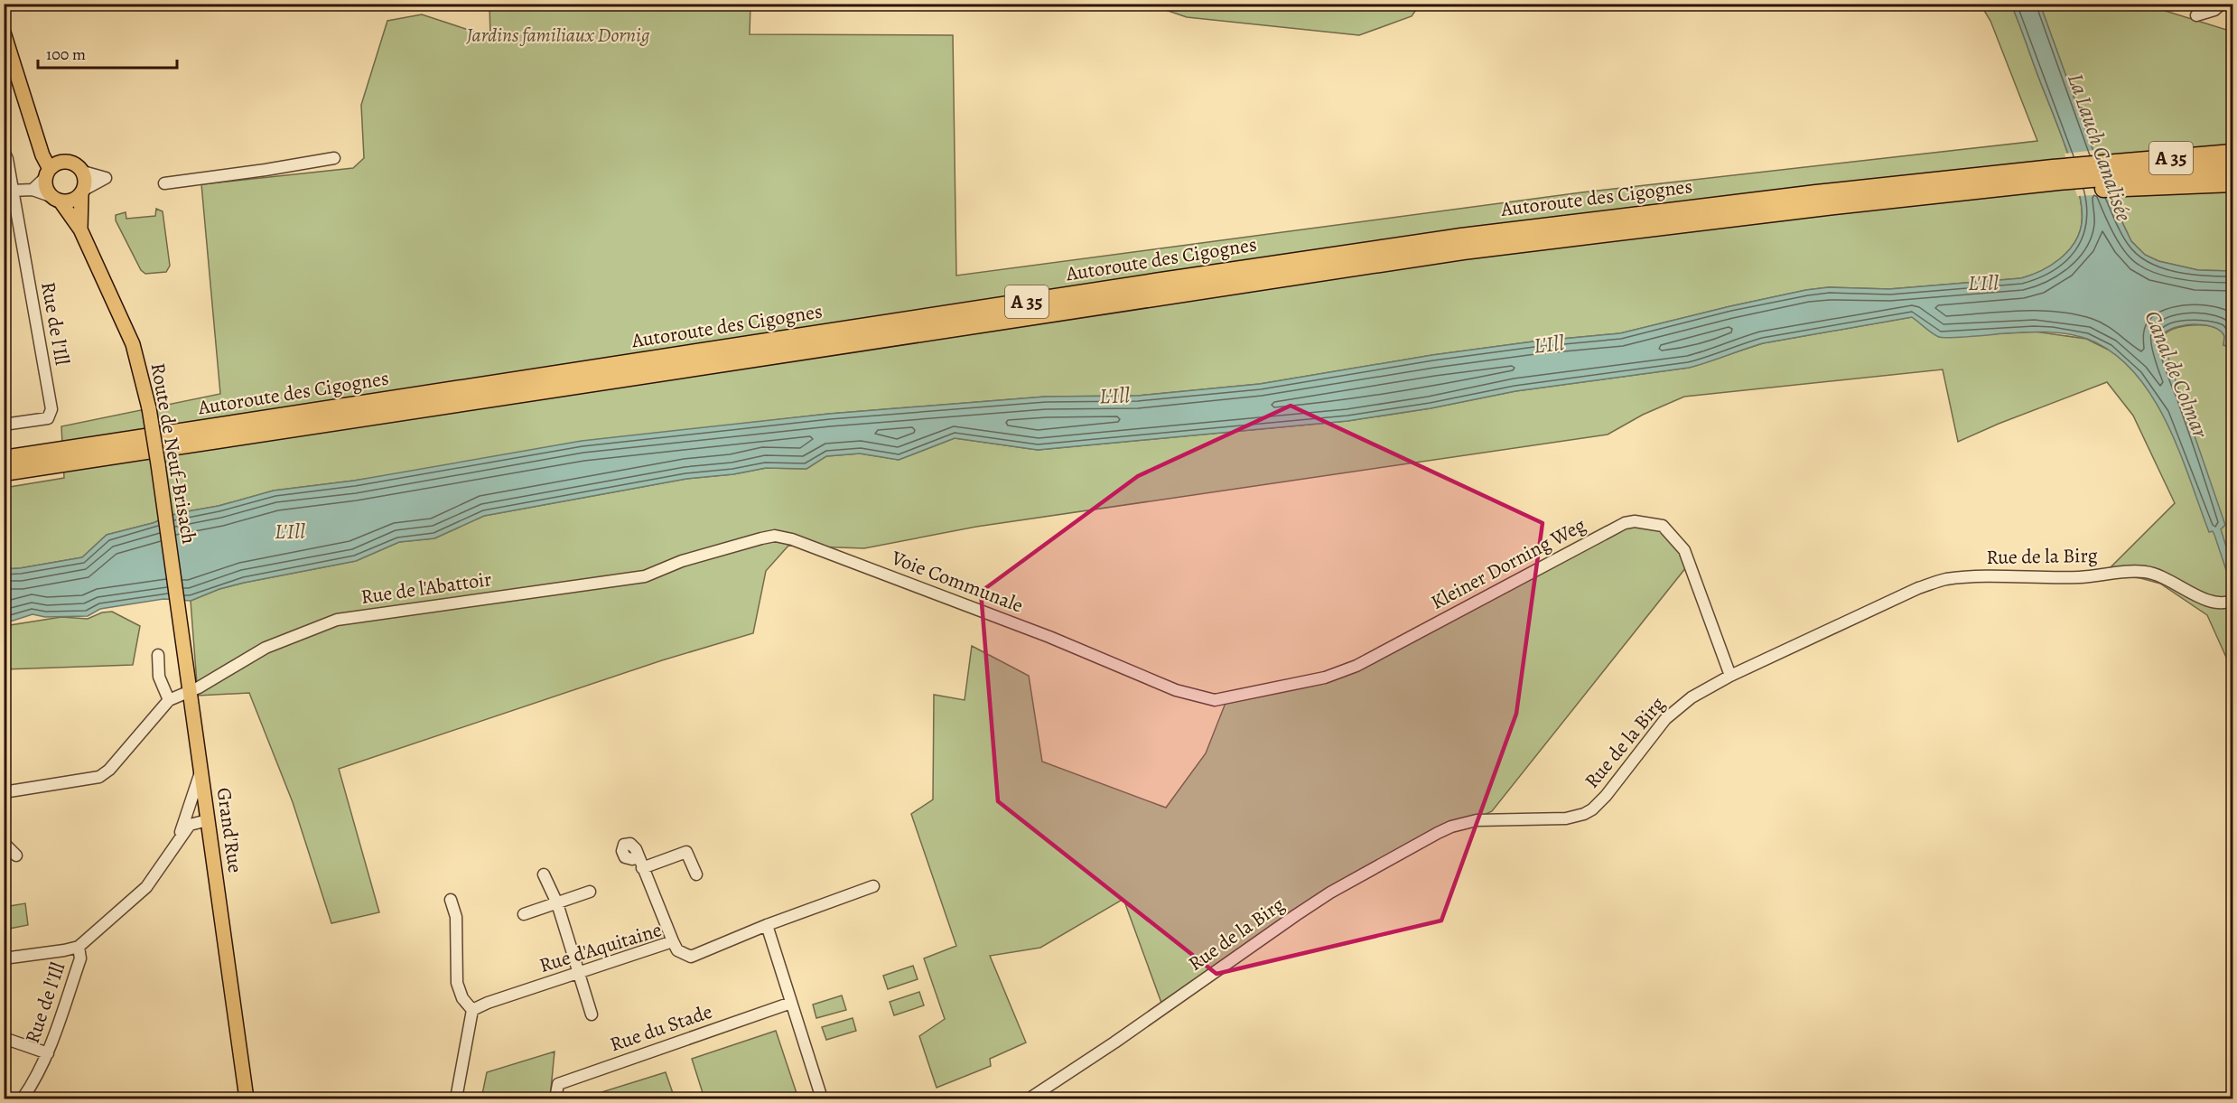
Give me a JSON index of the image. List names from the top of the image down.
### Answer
{
  "streets": {
    "highway": ["A 35", "Autoroute des Cigognes"],
    "main road": ["Route de Neuf-Brisach", "Grand'Rue"],
    "street": [
      "Rue de l'Ill",
      "Rue de la Birg",
      "Kleiner Dorning Weg",
      "Voie Communale",
      "Rue de l'Abattoir",
      "Rue d'Aquitaine",
      "Rue du Stade"
    ]
  },
  "crossings": [
    ["Route de Neuf-Brisach", "Grand'Rue"],
    ["Rue de la Birg", "Kleiner Dorning Weg"],
    ["Kleiner Dorning Weg", "Voie Communale"],
    ["Voie Communale", "Rue de l'Abattoir"],
    ["Rue de l'Abattoir", "Grand'Rue"]
  ],
  "water": ["La Lauch Canalisée", "L'Ill", "Canal de Colmar"],
  "parks": ["Jardins familiaux Dornig"],
  "scale_bar": "100 m"
}
